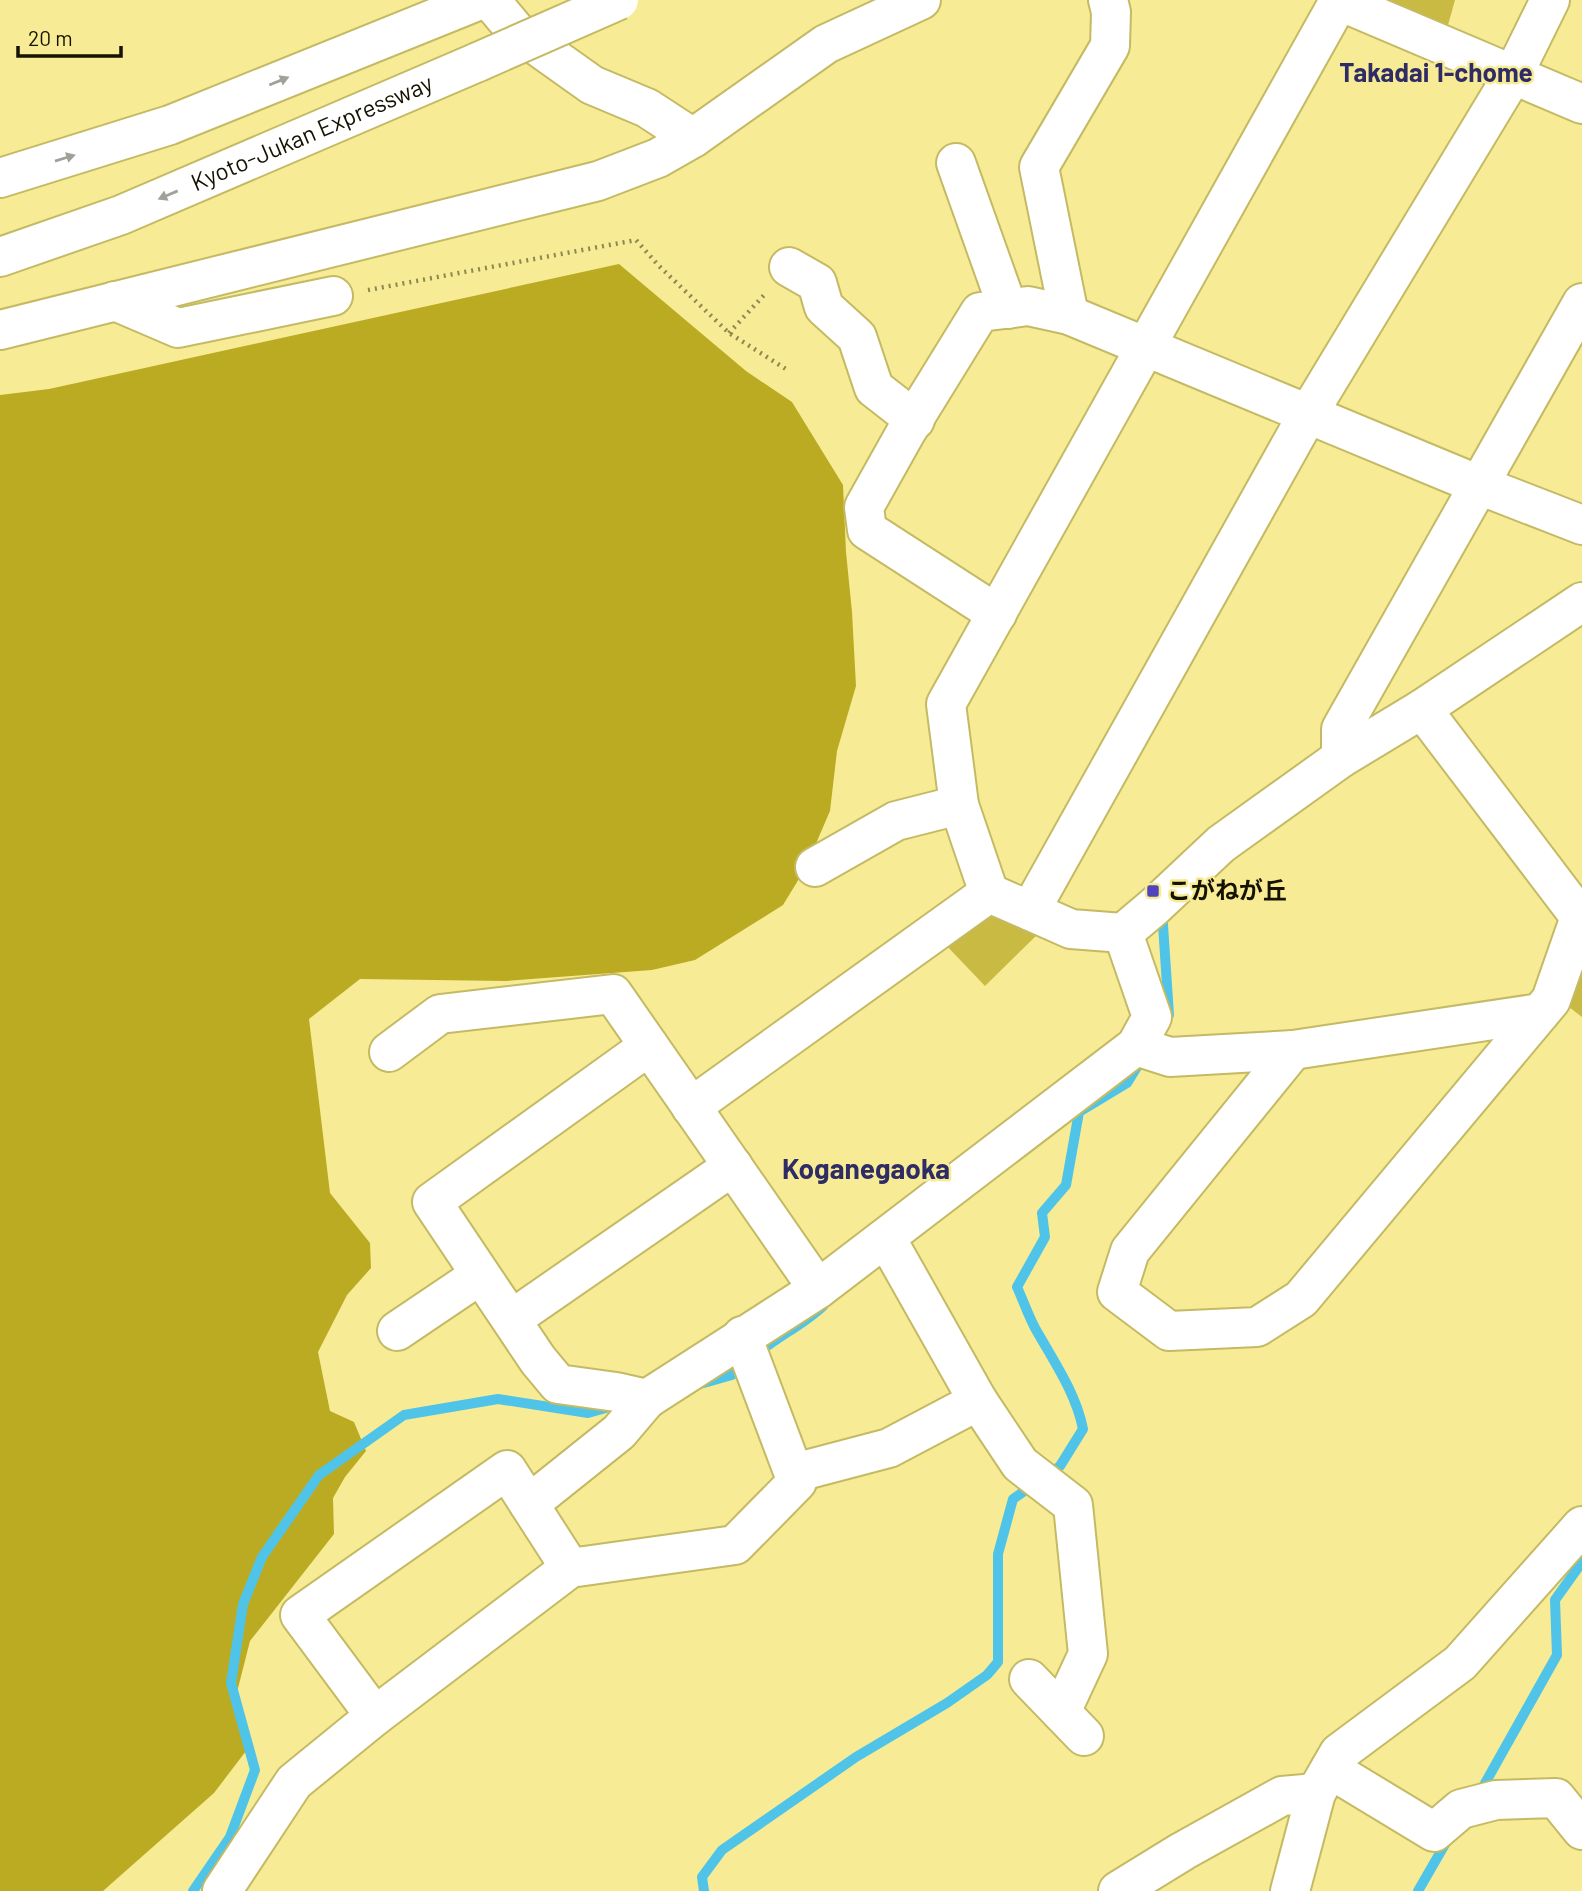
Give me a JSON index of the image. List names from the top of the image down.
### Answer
{
  "streets": {
    "main road": ["Kyoto-Jukan Expressway"]
  },
  "districts": ["Takadai 1-chome", "Koganegaoka"],
  "places": {
    "transit": ["こがねが丘"]
  },
  "scale_bar": "20 m"
}
